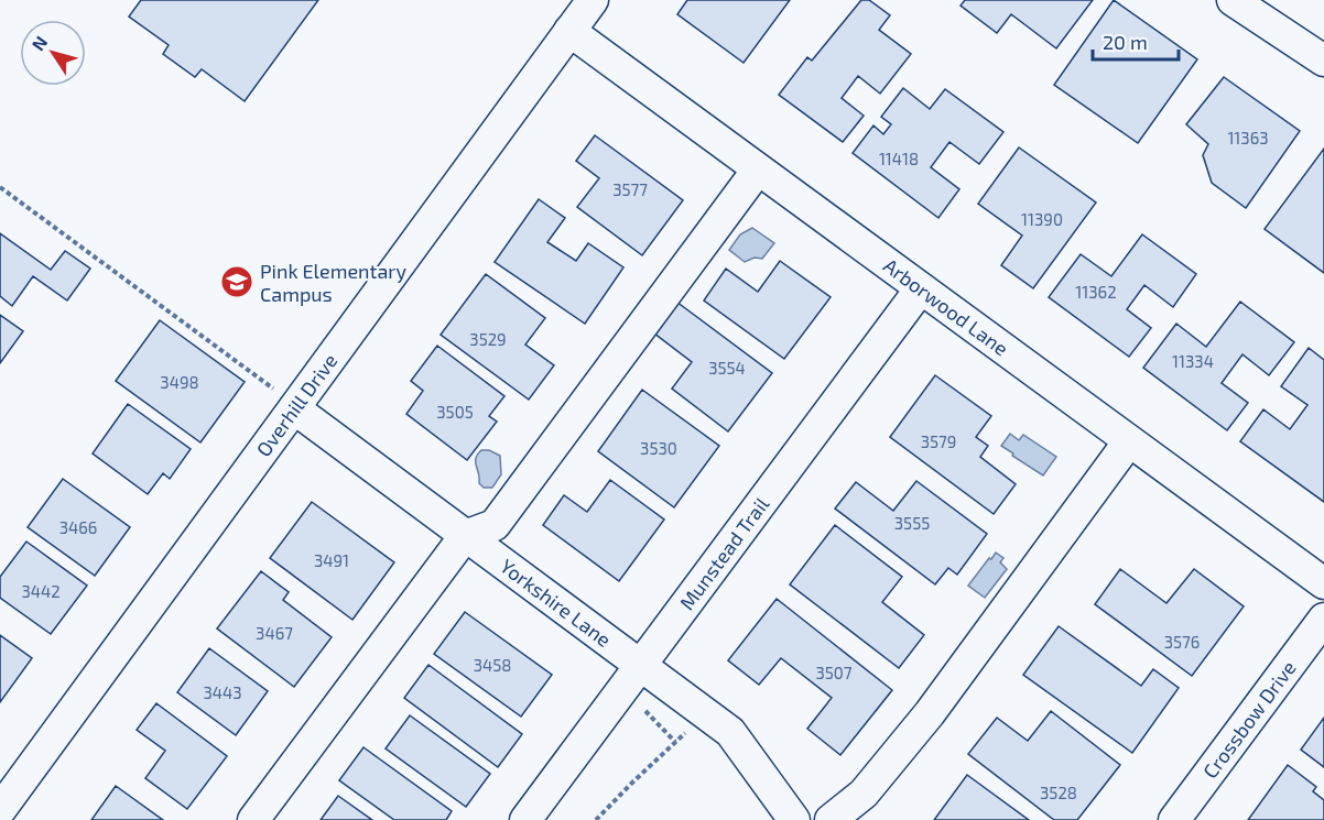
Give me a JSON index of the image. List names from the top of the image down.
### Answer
{
  "streets": {
    "street": [
      "Arborwood Lane",
      "Overhill Drive",
      "Munstead Trail",
      "Yorkshire Lane",
      "Crossbow Drive"
    ]
  },
  "crossings": [
    ["Arborwood Lane", "Overhill Drive"],
    ["Arborwood Lane", "Munstead Trail"],
    ["Overhill Drive", "Yorkshire Lane"],
    ["Munstead Trail", "Yorkshire Lane"]
  ],
  "places": {
    "school or university": ["Pink Elementary Campus"]
  },
  "house_numbers": [
    "11363",
    "11418",
    "3577",
    "11390",
    "11362",
    "3529",
    "11334",
    "3554",
    "3498",
    "3505",
    "3579",
    "3530",
    "3555",
    "3466",
    "3491",
    "3442",
    "3467",
    "3576",
    "3458",
    "3507",
    "3443",
    "3528"
  ],
  "scale_bar": "20 m",
  "north": "top left"
}
